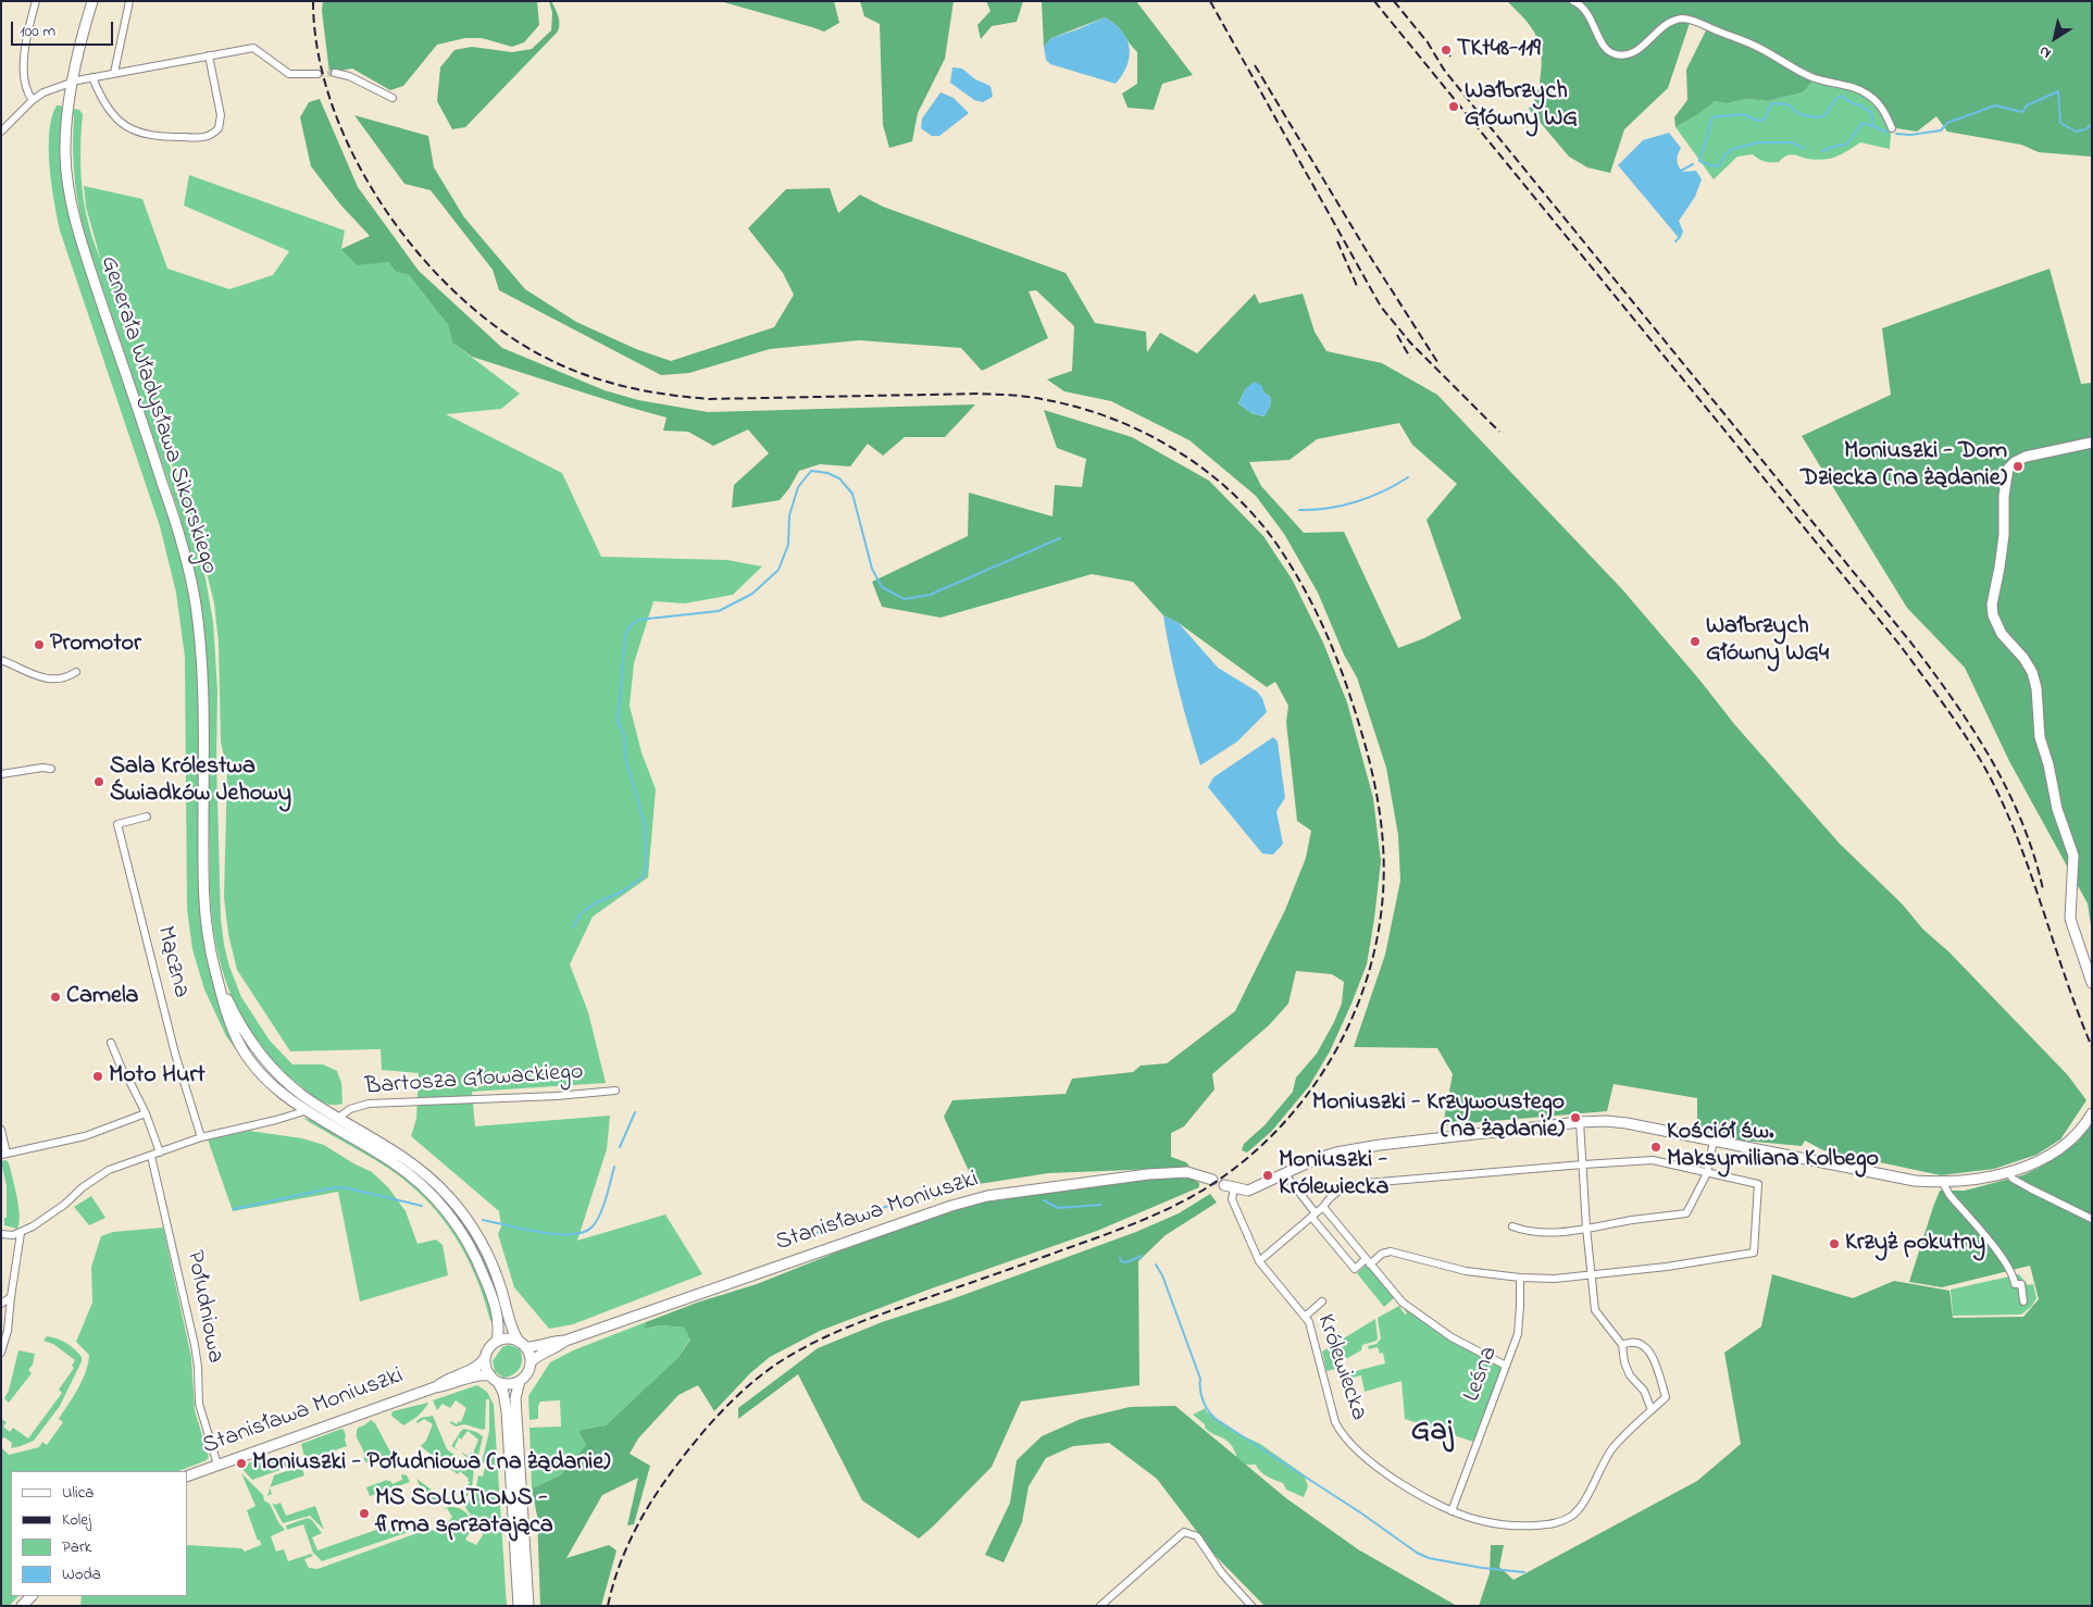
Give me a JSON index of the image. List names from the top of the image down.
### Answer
{
  "streets": {
    "street": [
      "Generała Władysława Sikorskiego",
      "Mączna",
      "Bartosza Głowackiego",
      "Stanisława Moniuszki",
      "Południowa",
      "Królewiecka",
      "Leśna"
    ]
  },
  "crossings": [
    ["Generała Władysława Sikorskiego", "Bartosza Głowackiego"],
    ["Generała Władysława Sikorskiego", "Stanisława Moniuszki"],
    ["Stanisława Moniuszki", "Południowa"],
    ["Królewiecka", "Leśna"]
  ],
  "districts": ["Gaj"],
  "places": [
    "TKt48-119",
    "Wałbrzych Główny WG",
    "Moniuszki - Dom Dziecka (na żądanie)",
    "Wałbrzych Główny WG4",
    "Promotor",
    "Sala Królestwa Świadków Jehowy",
    "Camela",
    "Moto Hurt",
    "Moniuszki - Krzywoustego (na żądanie)",
    "Kościół św. Maksymiliana Kolbego",
    "Moniuszki - Królewiecka",
    "Krzyż pokutny",
    "Moniuszki - Południowa (na żądanie)",
    "MS SOLUTIONS - firma sprzatająca"
  ],
  "legend": [
    "Ulica",
    "Kolej",
    "Park",
    "Woda"
  ],
  "scale_bar": "100 m",
  "north": "bottom left"
}
